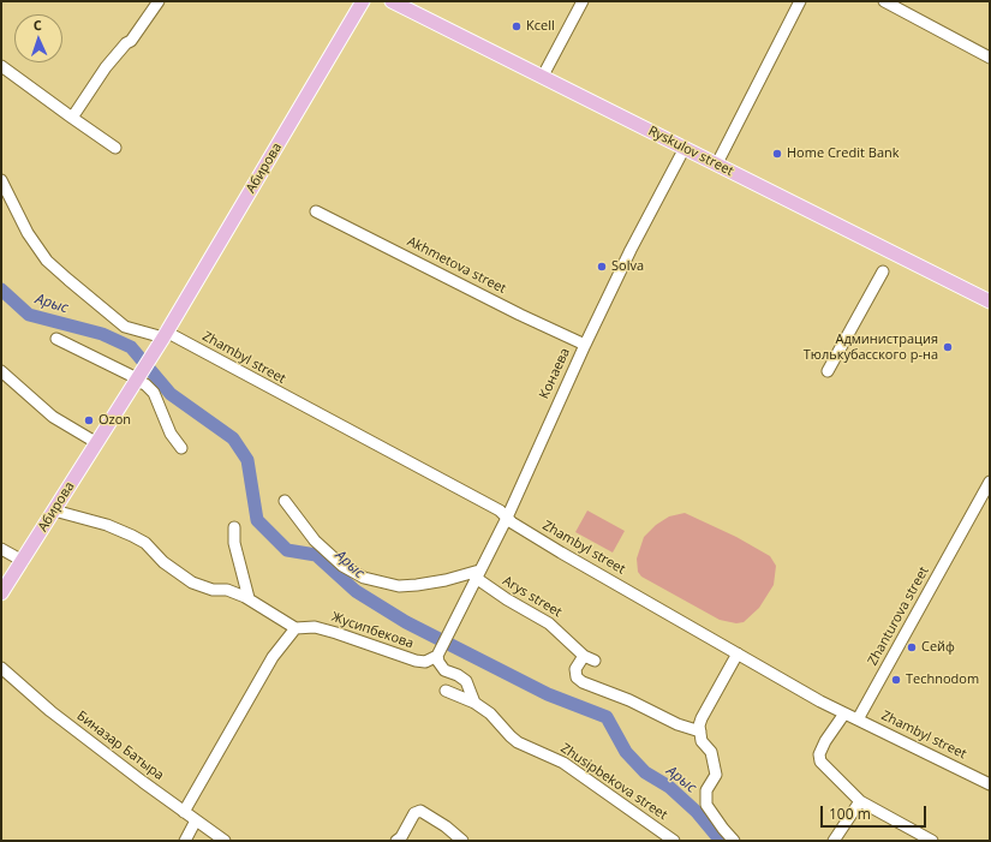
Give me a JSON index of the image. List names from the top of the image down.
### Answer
{
  "streets": {
    "main road": ["Ryskulov street", "Абирова"],
    "street": [
      "Akhmetova street",
      "Zhambyl street",
      "Конаева",
      "Arys street",
      "Zhanturova street",
      "Жусипбекова",
      "Биназар Батыра",
      "Zhusipbekova street"
    ]
  },
  "crossings": [
    ["Ryskulov street", "Конаева"],
    ["Абирова", "Zhambyl street"],
    ["Akhmetova street", "Конаева"],
    ["Zhambyl street", "Конаева"],
    ["Zhambyl street", "Zhanturova street"],
    ["Конаева", "Arys street"],
    ["Конаева", "Жусипбекова"],
    ["Конаева", "Zhusipbekova street"],
    ["Жусипбекова", "Zhusipbekova street"]
  ],
  "water": ["Арыс"],
  "places": [
    "Kcell",
    "Home Credit Bank",
    "Solva",
    "Администрация Тюлькубасского р-на",
    "Ozon",
    "Сейф",
    "Technodom"
  ],
  "scale_bar": "100 m",
  "north": "top"
}
